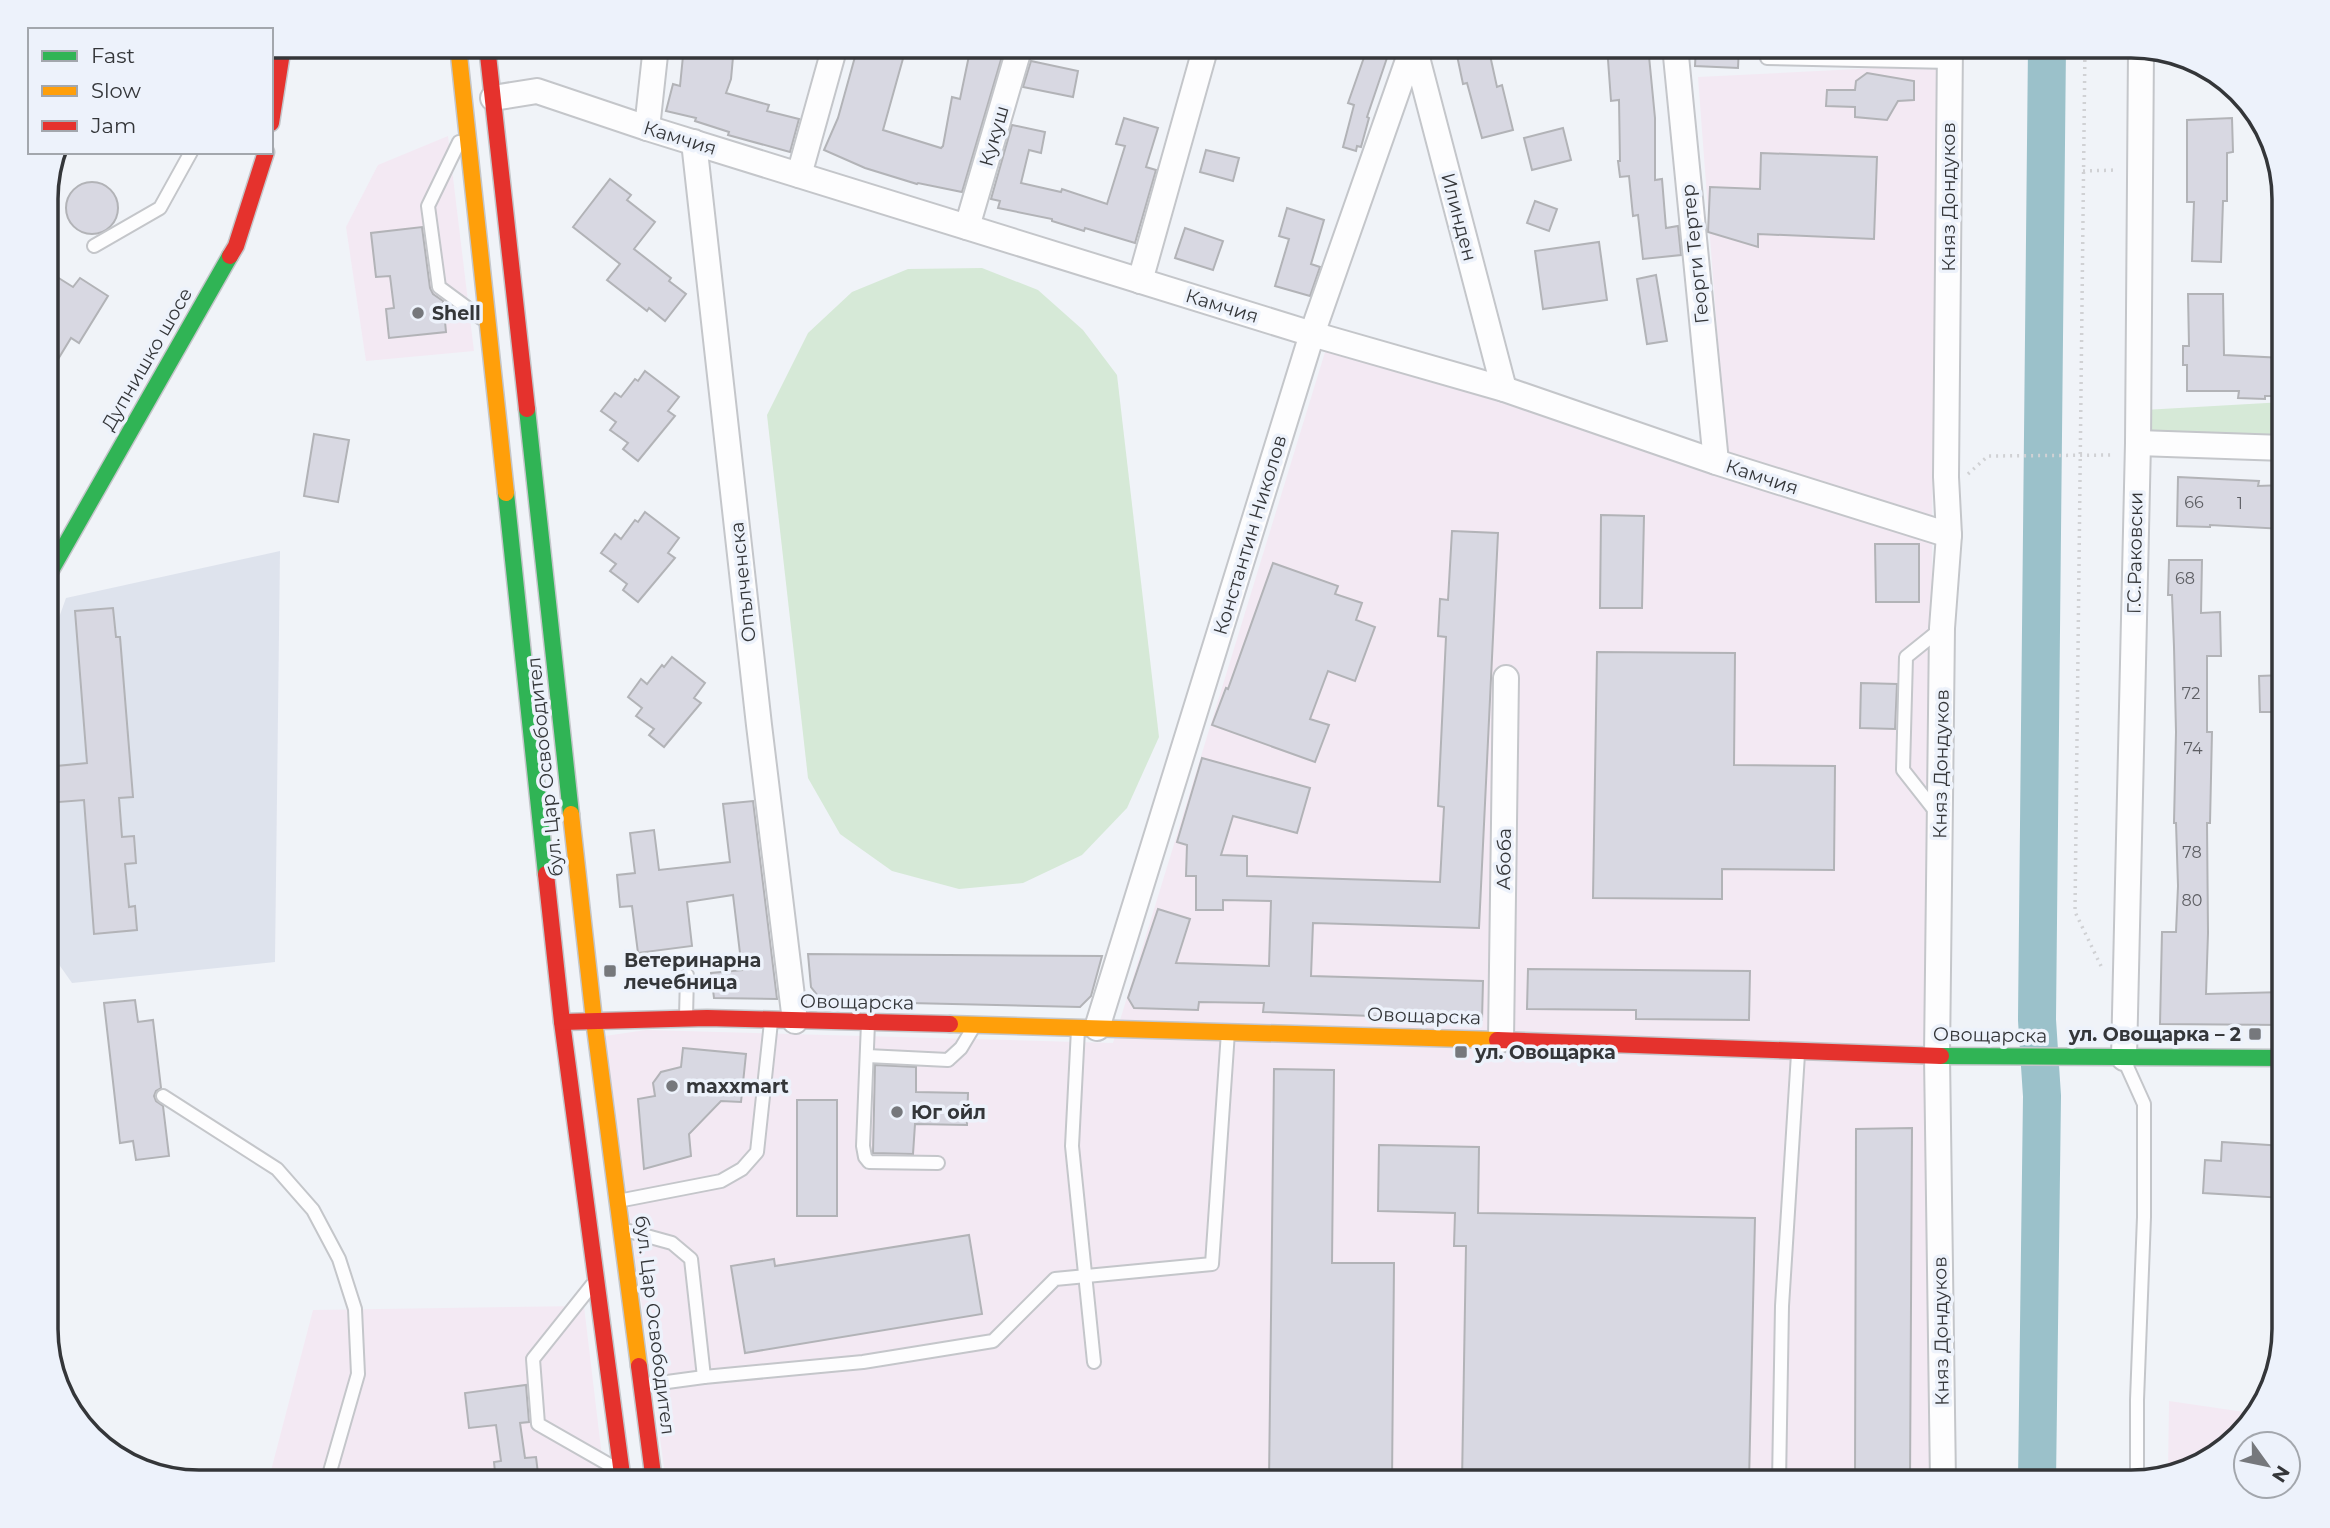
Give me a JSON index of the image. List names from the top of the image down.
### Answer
{
  "streets": {
    "main road": ["Дупнишко шосе", "бул. Цар Освободител", "Овощарска"],
    "street": [
      "Кукуш",
      "Камчия",
      "Княз Дондуков",
      "Илинден",
      "Георги Тертер",
      "Константин Николов",
      "Г.С.Раковски",
      "Опълченска",
      "Абоба"
    ]
  },
  "crossings": [
    ["Кукуш", "Камчия"],
    ["Камчия", "Княз Дондуков"],
    ["Камчия", "Илинден"],
    ["Камчия", "Георги Тертер"],
    ["Камчия", "Константин Николов"],
    ["Камчия", "Опълченска"],
    ["Камчия", "бул. Цар Освободител"],
    ["Княз Дондуков", "Овощарска"],
    ["Константин Николов", "Овощарска"],
    ["Г.С.Раковски", "Овощарска"],
    ["Опълченска", "Овощарска"],
    ["бул. Цар Освободител", "Овощарска"],
    ["Абоба", "Овощарска"]
  ],
  "places": {
    "other": ["Shell", "maxxmart", "Юг ойл"],
    "transit": ["Ветеринарна лечебница", "ул. Овощарка – 2", "ул. Овощарка"]
  },
  "house_numbers": [
    "66",
    "1",
    "68",
    "72",
    "74",
    "78",
    "80"
  ],
  "legend": ["Fast", "Slow", "Jam"],
  "north": "bottom right"
}
